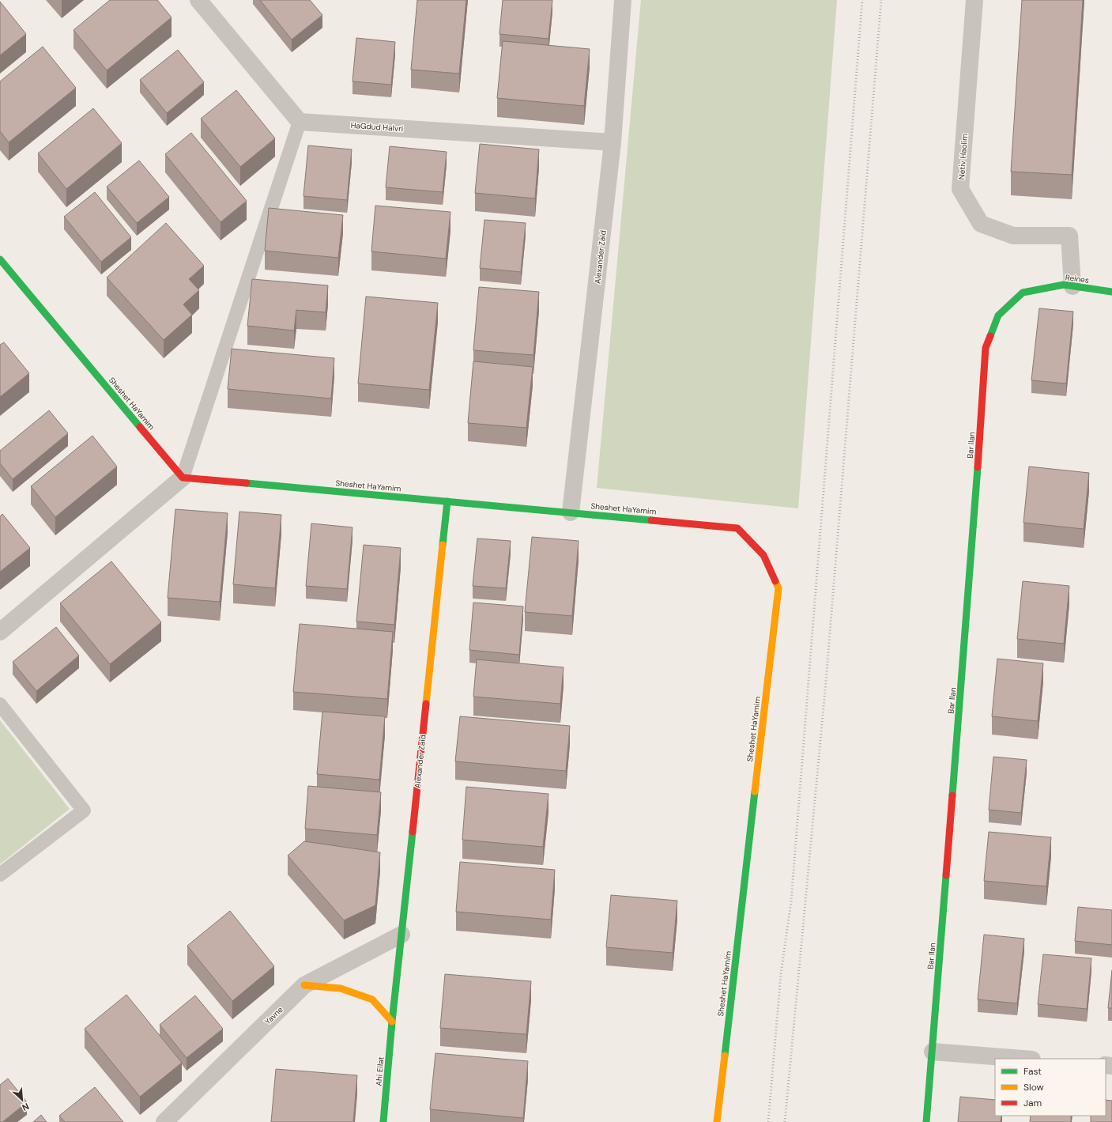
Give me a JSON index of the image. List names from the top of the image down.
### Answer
{
  "streets": {
    "street": [
      "HaGdud HaIvri",
      "Netiv Haolim",
      "Alexander Zaid",
      "Reines",
      "Sheshet HaYamim",
      "Bar Ilan",
      "Yavne",
      "Ahi Eilat"
    ]
  },
  "crossings": [
    ["HaGdud HaIvri", "Alexander Zaid"],
    ["Netiv Haolim", "Reines"],
    ["Alexander Zaid", "Sheshet HaYamim"],
    ["Alexander Zaid", "Yavne"],
    ["Alexander Zaid", "Ahi Eilat"],
    ["Reines", "Bar Ilan"]
  ],
  "legend": ["Fast", "Slow", "Jam"],
  "north": "bottom right"
}
